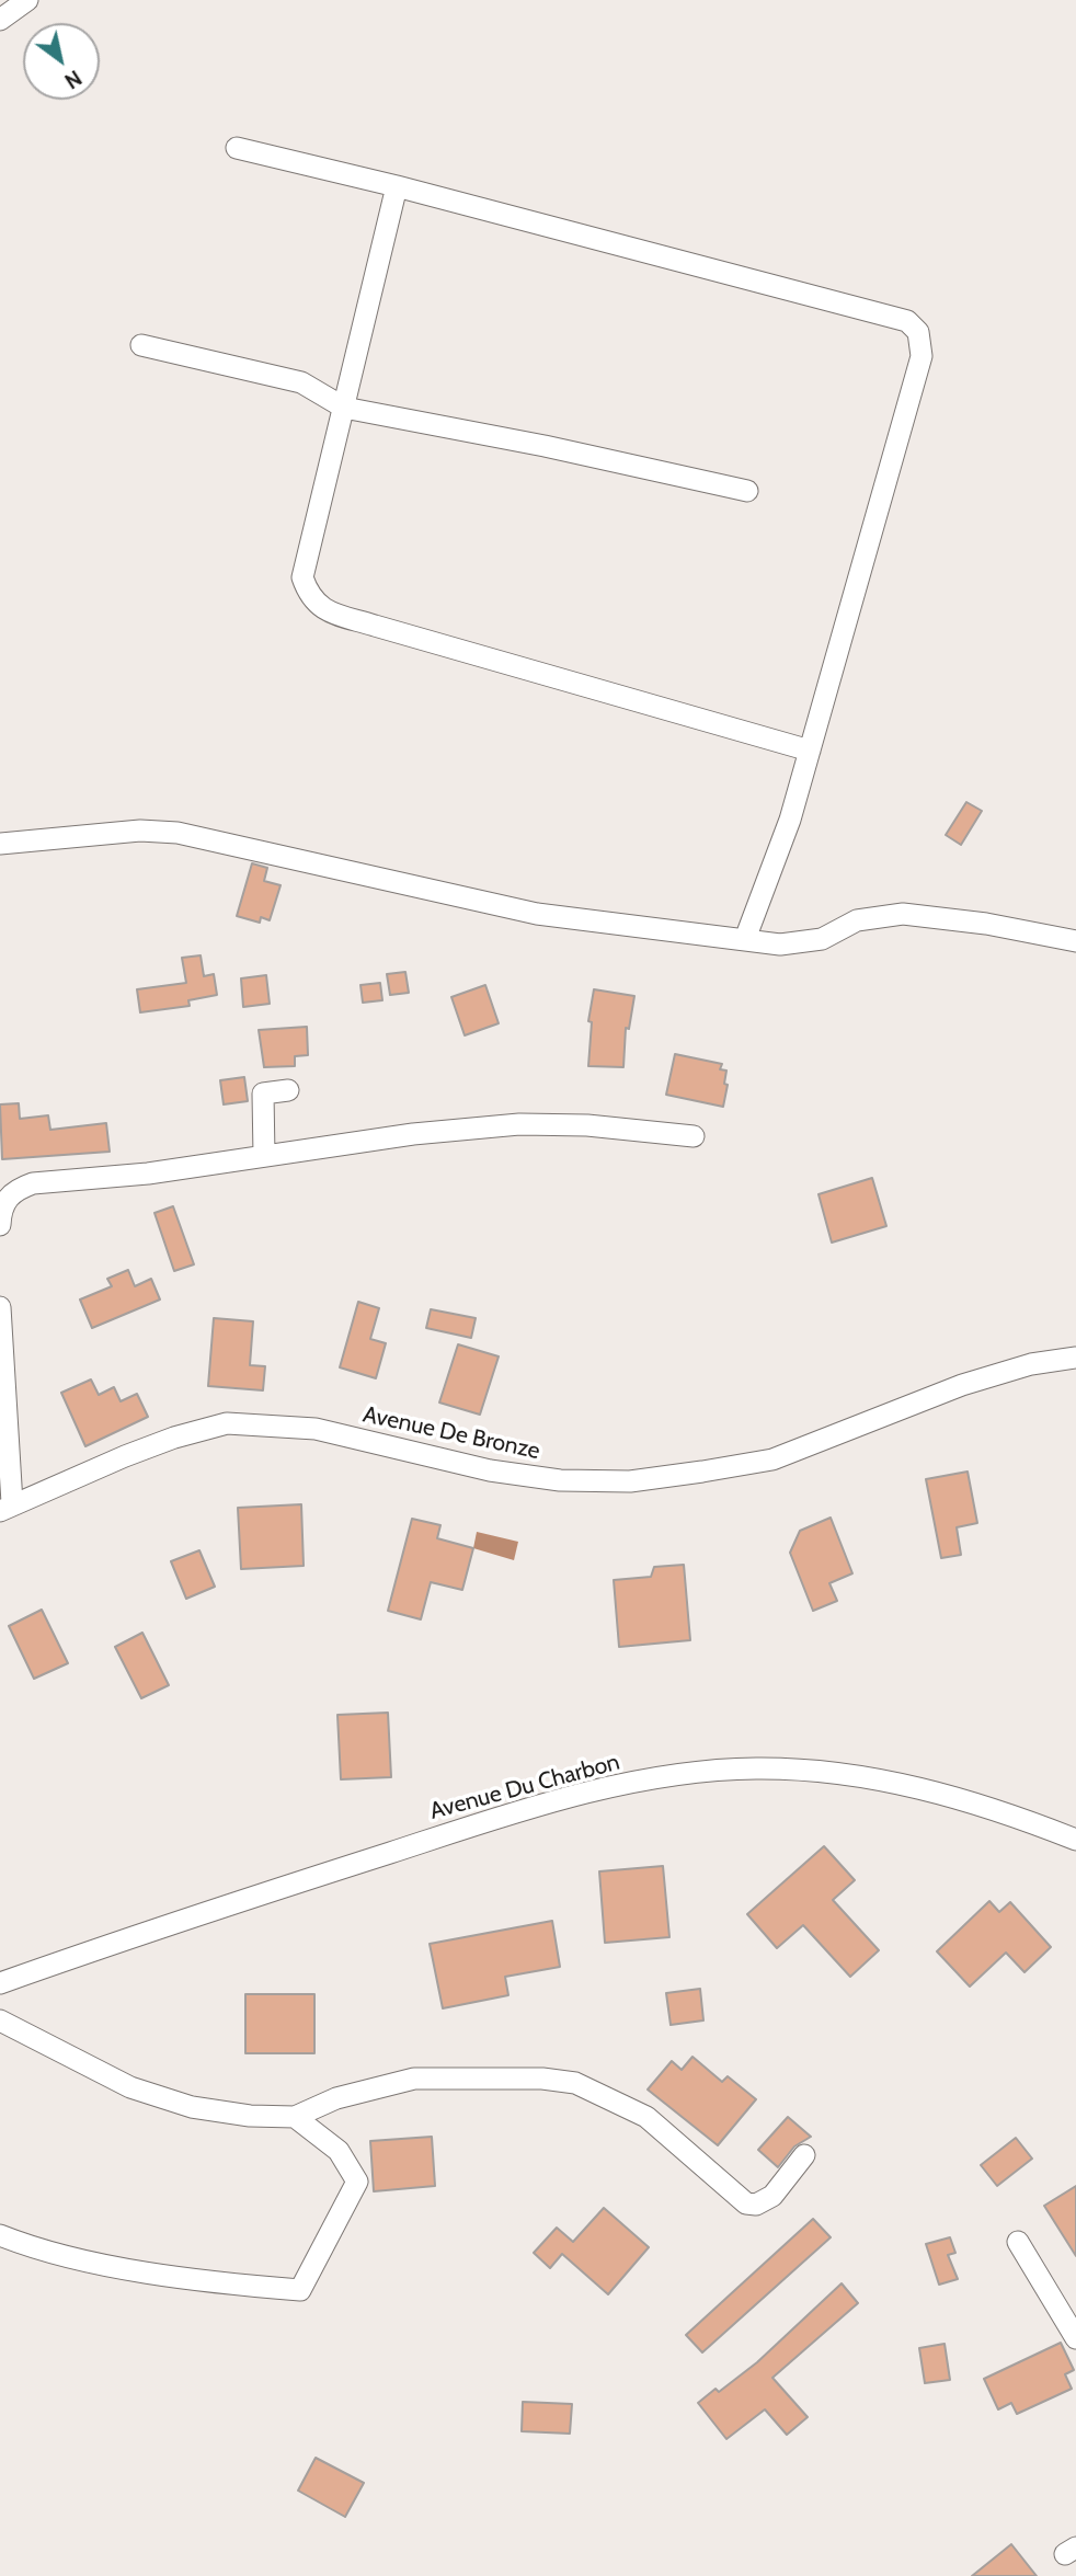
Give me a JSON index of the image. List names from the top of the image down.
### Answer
{
  "streets": {
    "street": ["Avenue De Bronze", "Avenue Du Charbon"]
  },
  "north": "bottom right"
}
